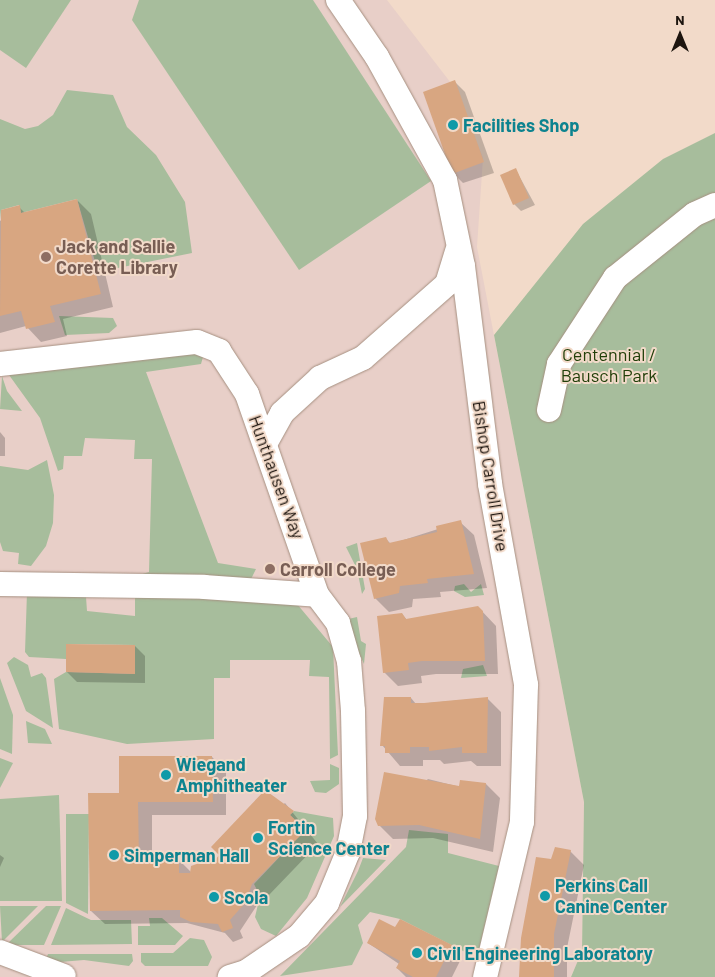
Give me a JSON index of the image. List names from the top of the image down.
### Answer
{
  "streets": {
    "street": ["Bishop Carroll Drive", "Hunthausen Way"]
  },
  "parks": ["Centennial / Bausch Park"],
  "places": [
    "Facilities Shop",
    "Jack and Sallie Corette Library",
    "Carroll College",
    "Wiegand Amphitheater",
    "Fortin Science Center",
    "Simperman Hall",
    "Perkins Call Canine Center",
    "Scola",
    "Civil Engineering Laboratory"
  ],
  "north": "top"
}
